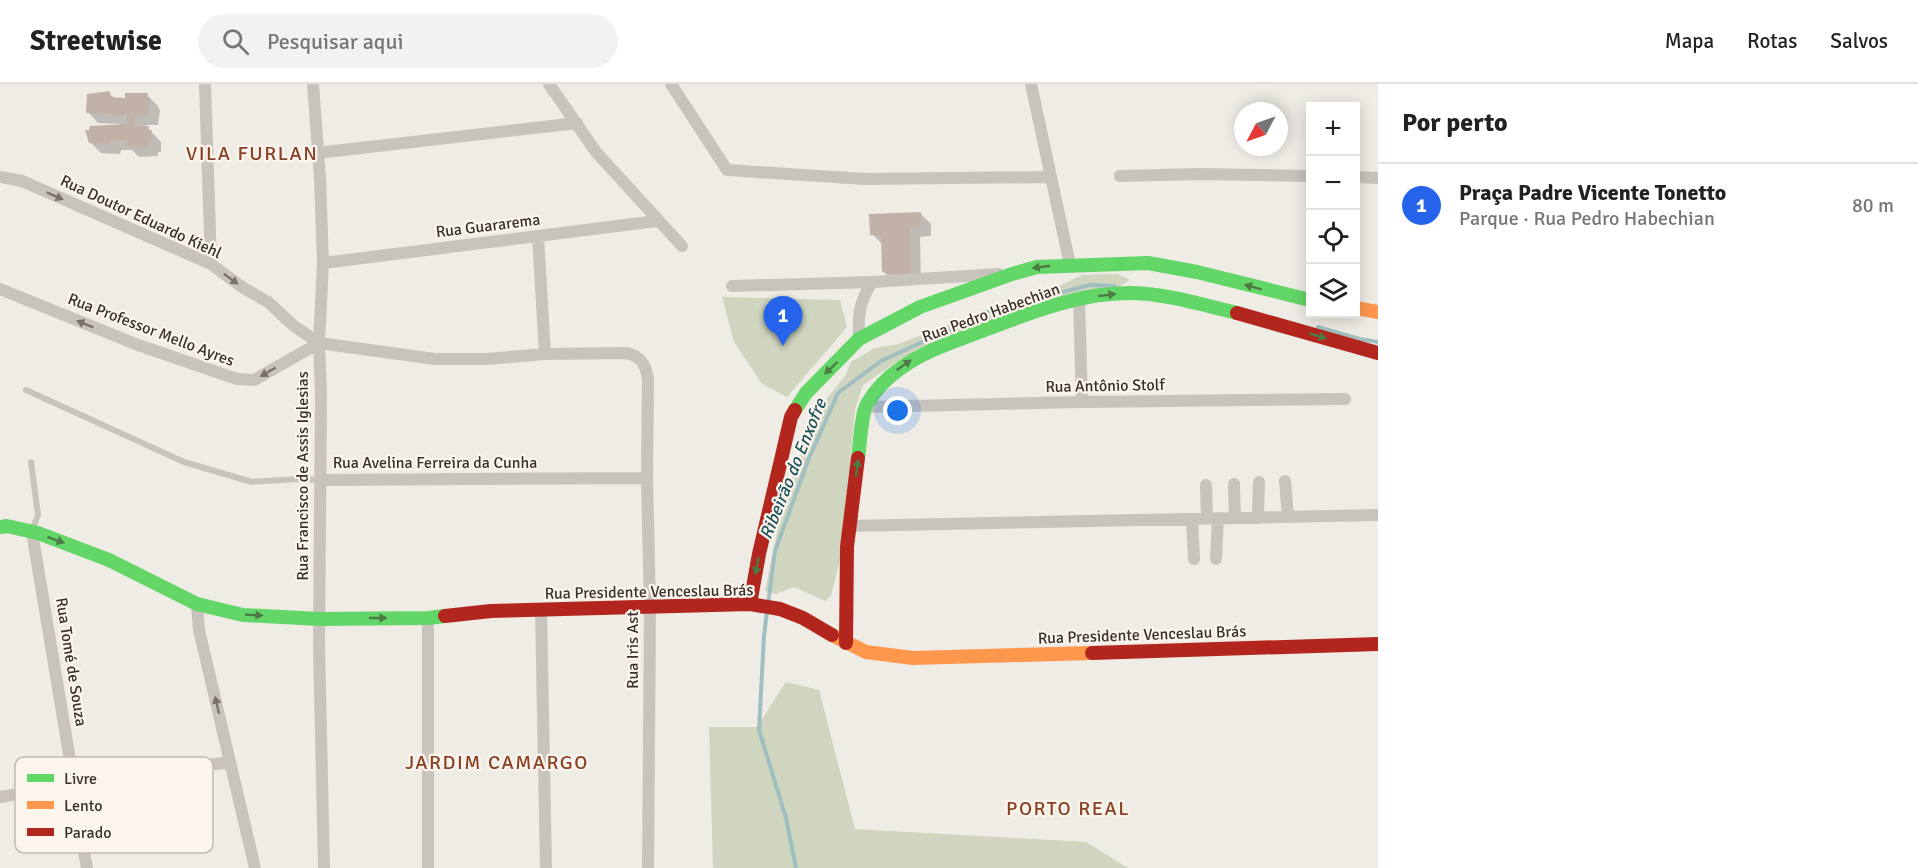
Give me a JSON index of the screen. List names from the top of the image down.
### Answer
{
  "streets": {
    "street": [
      "Rua Doutor Eduardo Kiehl",
      "Rua Guararema",
      "Rua Pedro Habechian",
      "Rua Professor Mello Ayres",
      "Rua Antônio Stolf",
      "Rua Avelina Ferreira da Cunha",
      "Rua Francisco de Assis Iglesias",
      "Rua Presidente Venceslau Brás",
      "Rua Iris Ast",
      "Rua Tomé de Souza"
    ]
  },
  "crossings": [
    ["Rua Doutor Eduardo Kiehl", "Rua Professor Mello Ayres"],
    ["Rua Doutor Eduardo Kiehl", "Rua Francisco de Assis Iglesias"],
    ["Rua Guararema", "Rua Francisco de Assis Iglesias"],
    ["Rua Pedro Habechian", "Rua Antônio Stolf"],
    ["Rua Pedro Habechian", "Rua Presidente Venceslau Brás"],
    ["Rua Professor Mello Ayres", "Rua Francisco de Assis Iglesias"],
    ["Rua Avelina Ferreira da Cunha", "Rua Francisco de Assis Iglesias"],
    ["Rua Avelina Ferreira da Cunha", "Rua Iris Ast"],
    ["Rua Francisco de Assis Iglesias", "Rua Presidente Venceslau Brás"],
    ["Rua Presidente Venceslau Brás", "Rua Iris Ast"],
    ["Rua Presidente Venceslau Brás", "Rua Tomé de Souza"]
  ],
  "one_way": ["Rua Doutor Eduardo Kiehl", "Rua Professor Mello Ayres"],
  "districts": ["VILA FURLAN", "JARDIM CAMARGO", "PORTO REAL"],
  "water": ["Ribeirão do Enxofre"],
  "legend": ["Livre", "Lento", "Parado"],
  "north": "bottom left",
  "page": {
    "header": "Streetwise",
    "search": "Pesquisar aqui",
    "nav": ["Mapa", "Rotas", "Salvos"],
    "heading": "Por perto",
    "map_buttons": ["+", "−"],
    "list": [
      {
        "mark": "1",
        "name": "Praça Padre Vicente Tonetto",
        "note": "Parque · Rua Pedro Habechian",
        "value": "80 m"
      }
    ],
    "pins": "1"
  }
}
